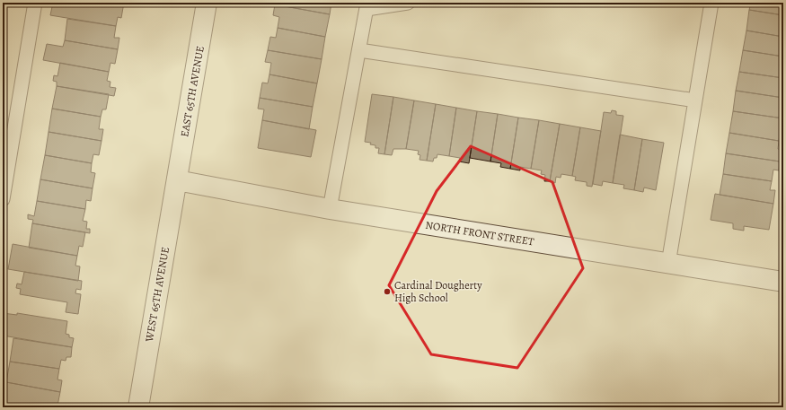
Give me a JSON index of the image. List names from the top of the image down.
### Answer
{
  "streets": {
    "street": ["EAST 65TH AVENUE", "NORTH FRONT STREET", "WEST 65TH AVENUE"]
  },
  "crossings": [
    ["EAST 65TH AVENUE", "NORTH FRONT STREET"],
    ["EAST 65TH AVENUE", "WEST 65TH AVENUE"],
    ["NORTH FRONT STREET", "WEST 65TH AVENUE"]
  ],
  "places": ["Cardinal Dougherty High School"]
}
